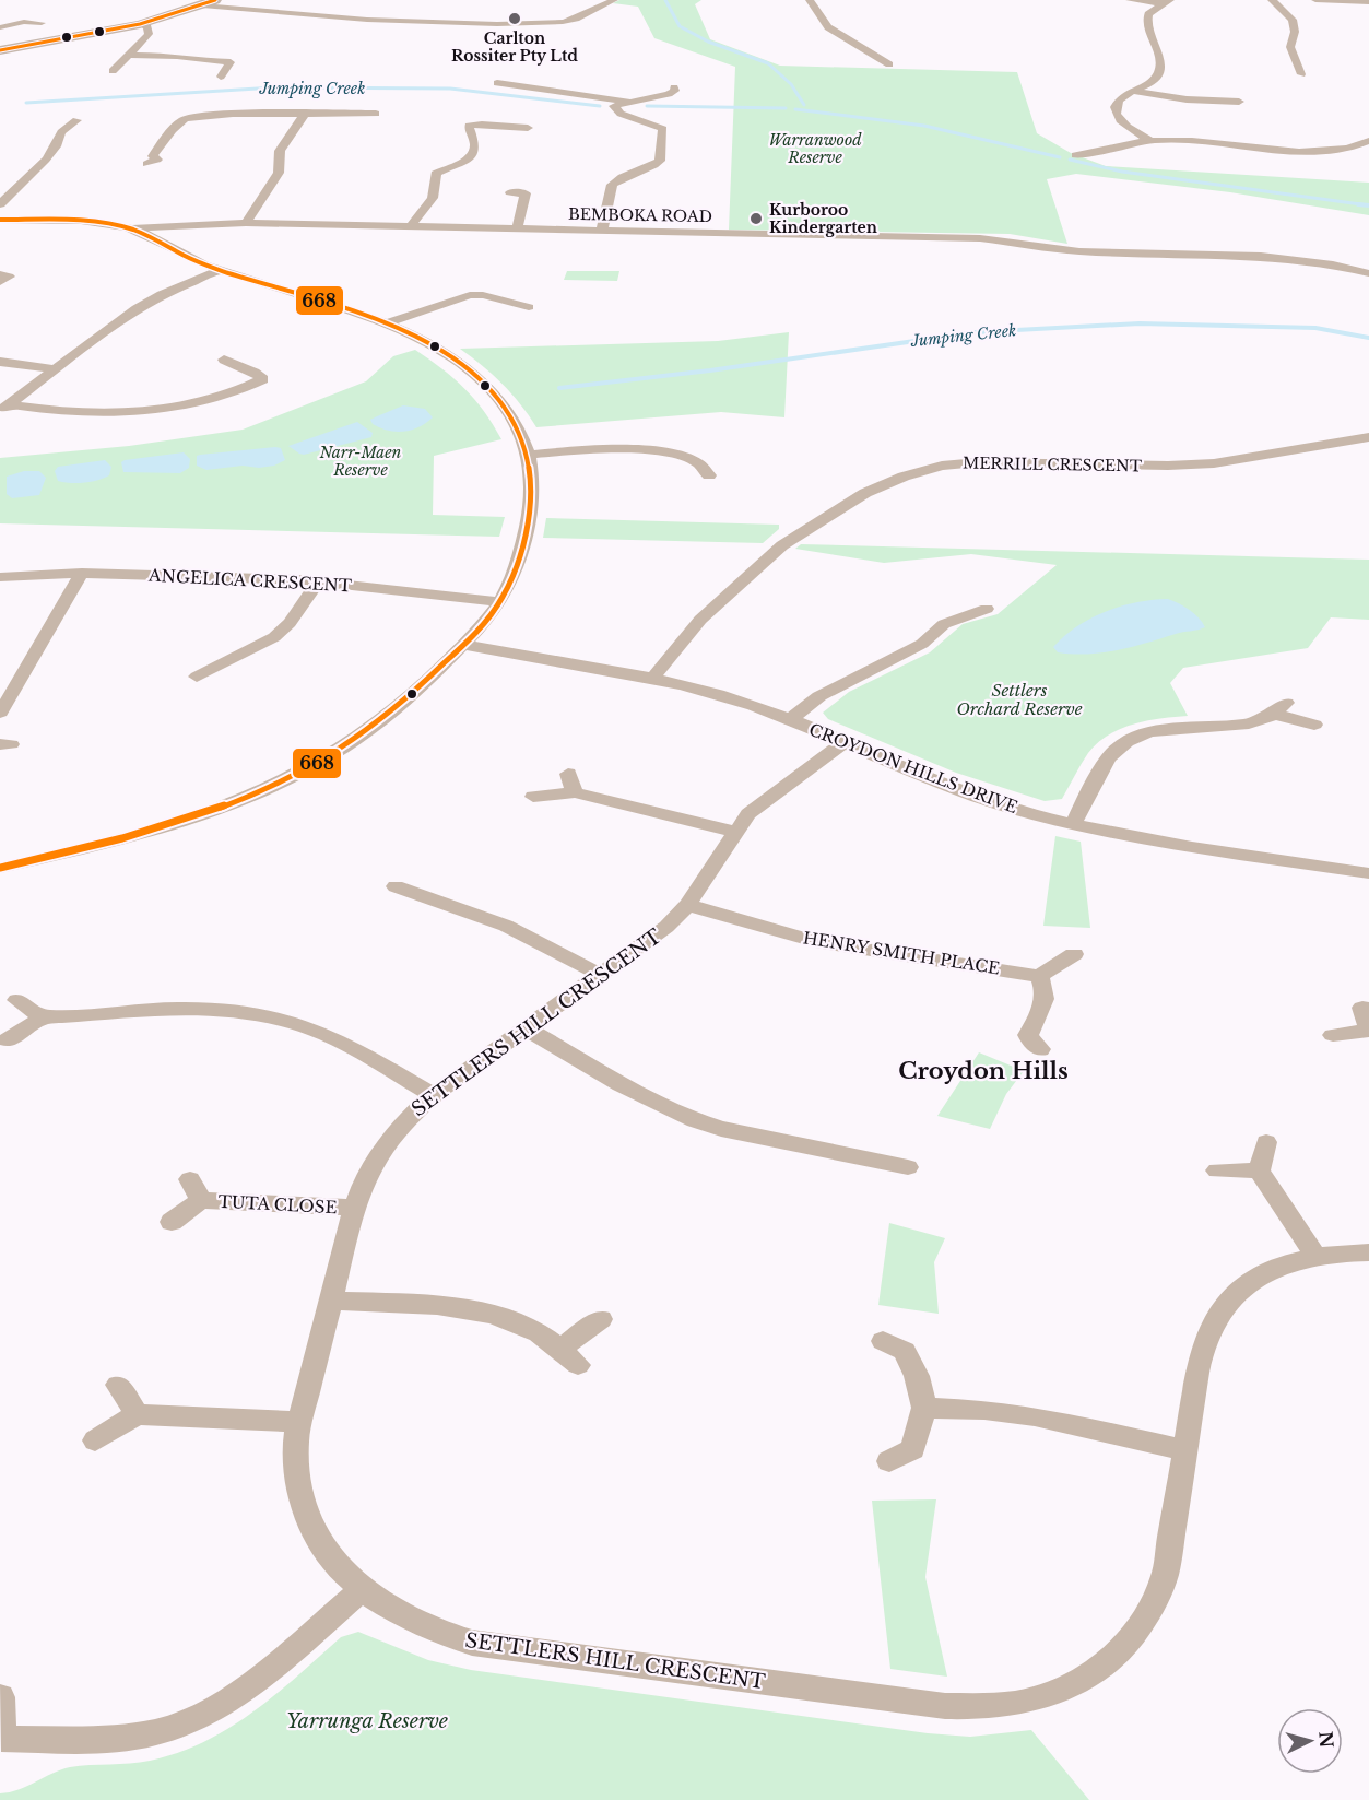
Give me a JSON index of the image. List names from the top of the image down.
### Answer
{
  "streets": {
    "street": [
      "BEMBOKA ROAD",
      "MERRILL CRESCENT",
      "ANGELICA CRESCENT",
      "CROYDON HILLS DRIVE",
      "HENRY SMITH PLACE",
      "SETTLERS HILL CRESCENT",
      "TUTA CLOSE"
    ]
  },
  "crossings": [
    ["MERRILL CRESCENT", "CROYDON HILLS DRIVE"],
    ["CROYDON HILLS DRIVE", "SETTLERS HILL CRESCENT"],
    ["HENRY SMITH PLACE", "SETTLERS HILL CRESCENT"],
    ["SETTLERS HILL CRESCENT", "TUTA CLOSE"]
  ],
  "districts": ["Croydon Hills"],
  "water": ["Jumping Creek"],
  "parks": [
    "Warranwood Reserve",
    "Narr-Maen Reserve",
    "Settlers Orchard Reserve",
    "Yarrunga Reserve"
  ],
  "places": ["Carlton Rossiter Pty Ltd", "Kurboroo Kindergarten"],
  "lines": ["transit line 668"],
  "north": "right"
}
